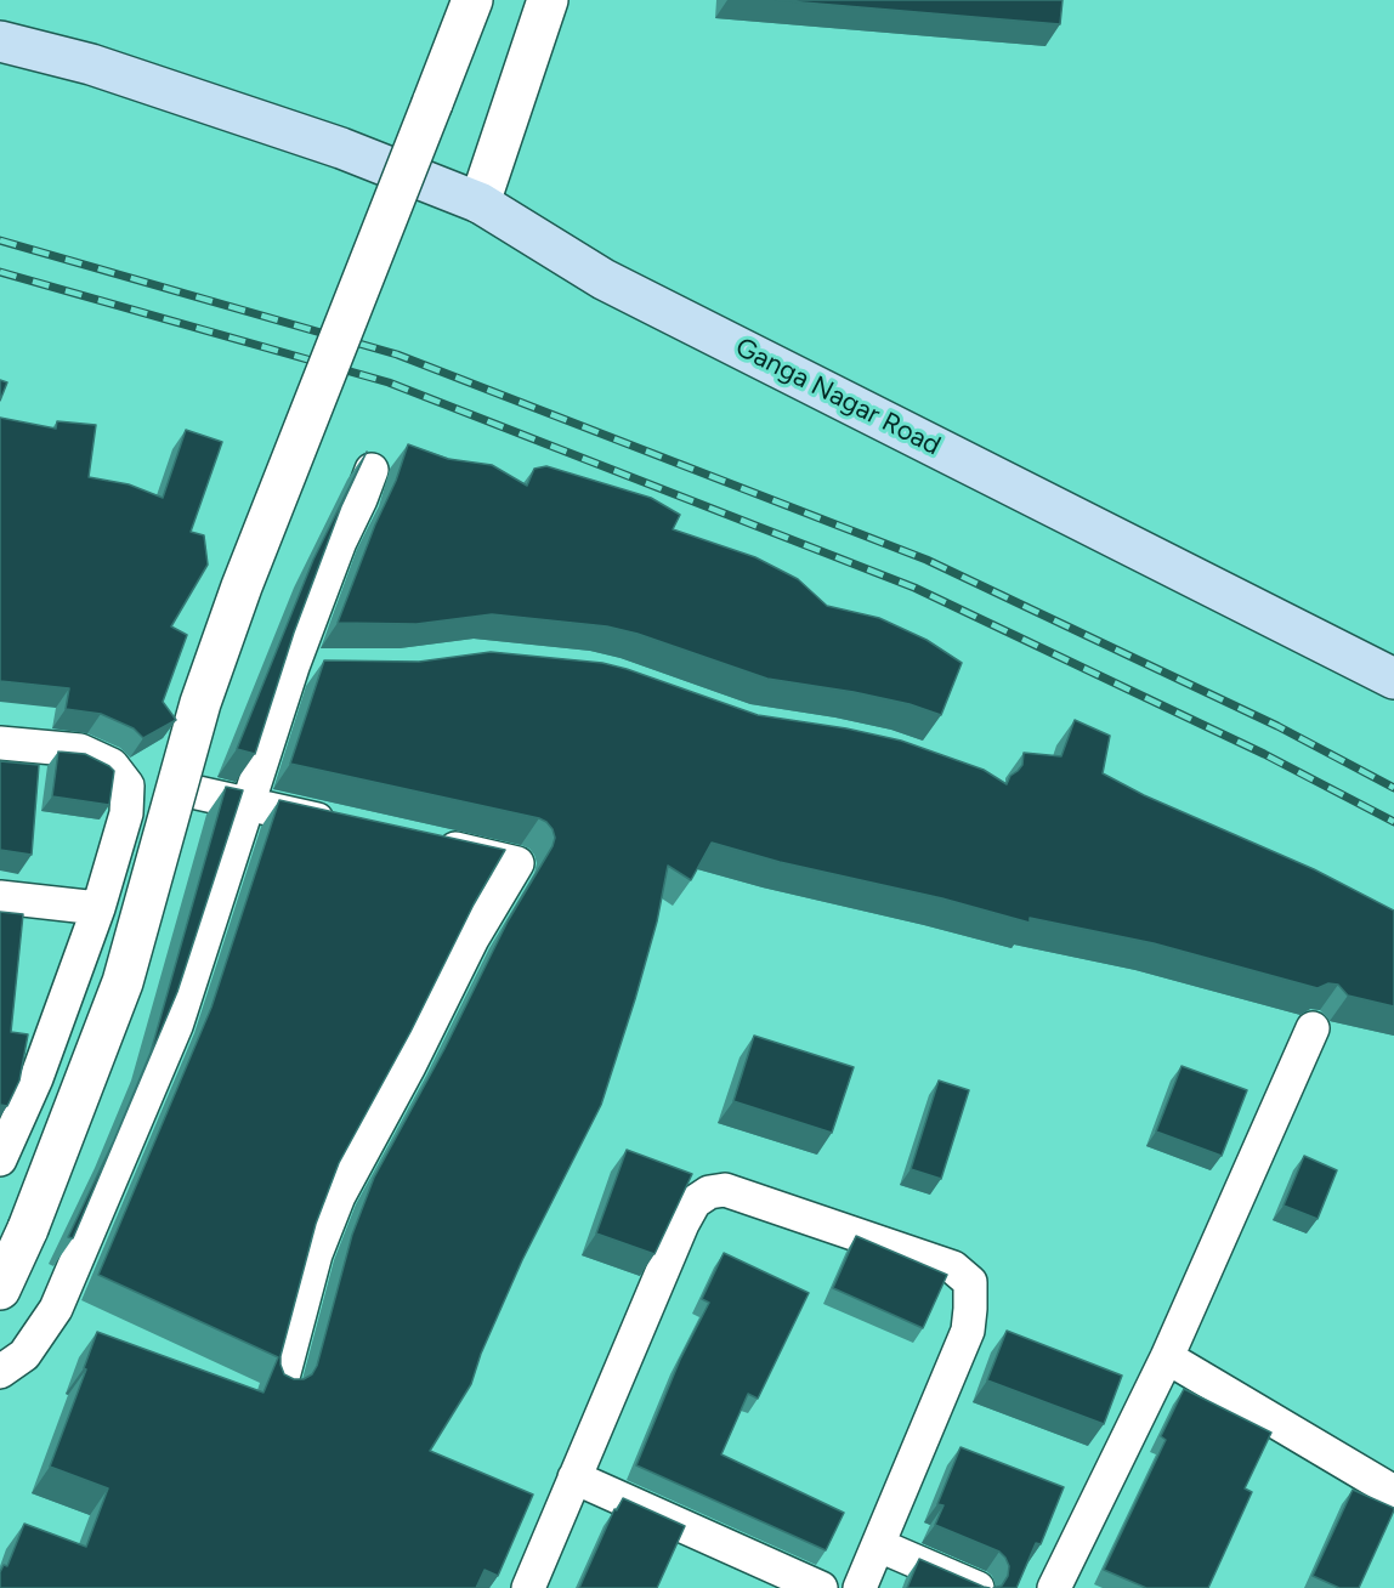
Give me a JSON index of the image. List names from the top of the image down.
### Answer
{
  "streets": {
    "main road": ["Ganga Nagar Road"]
  }
}
